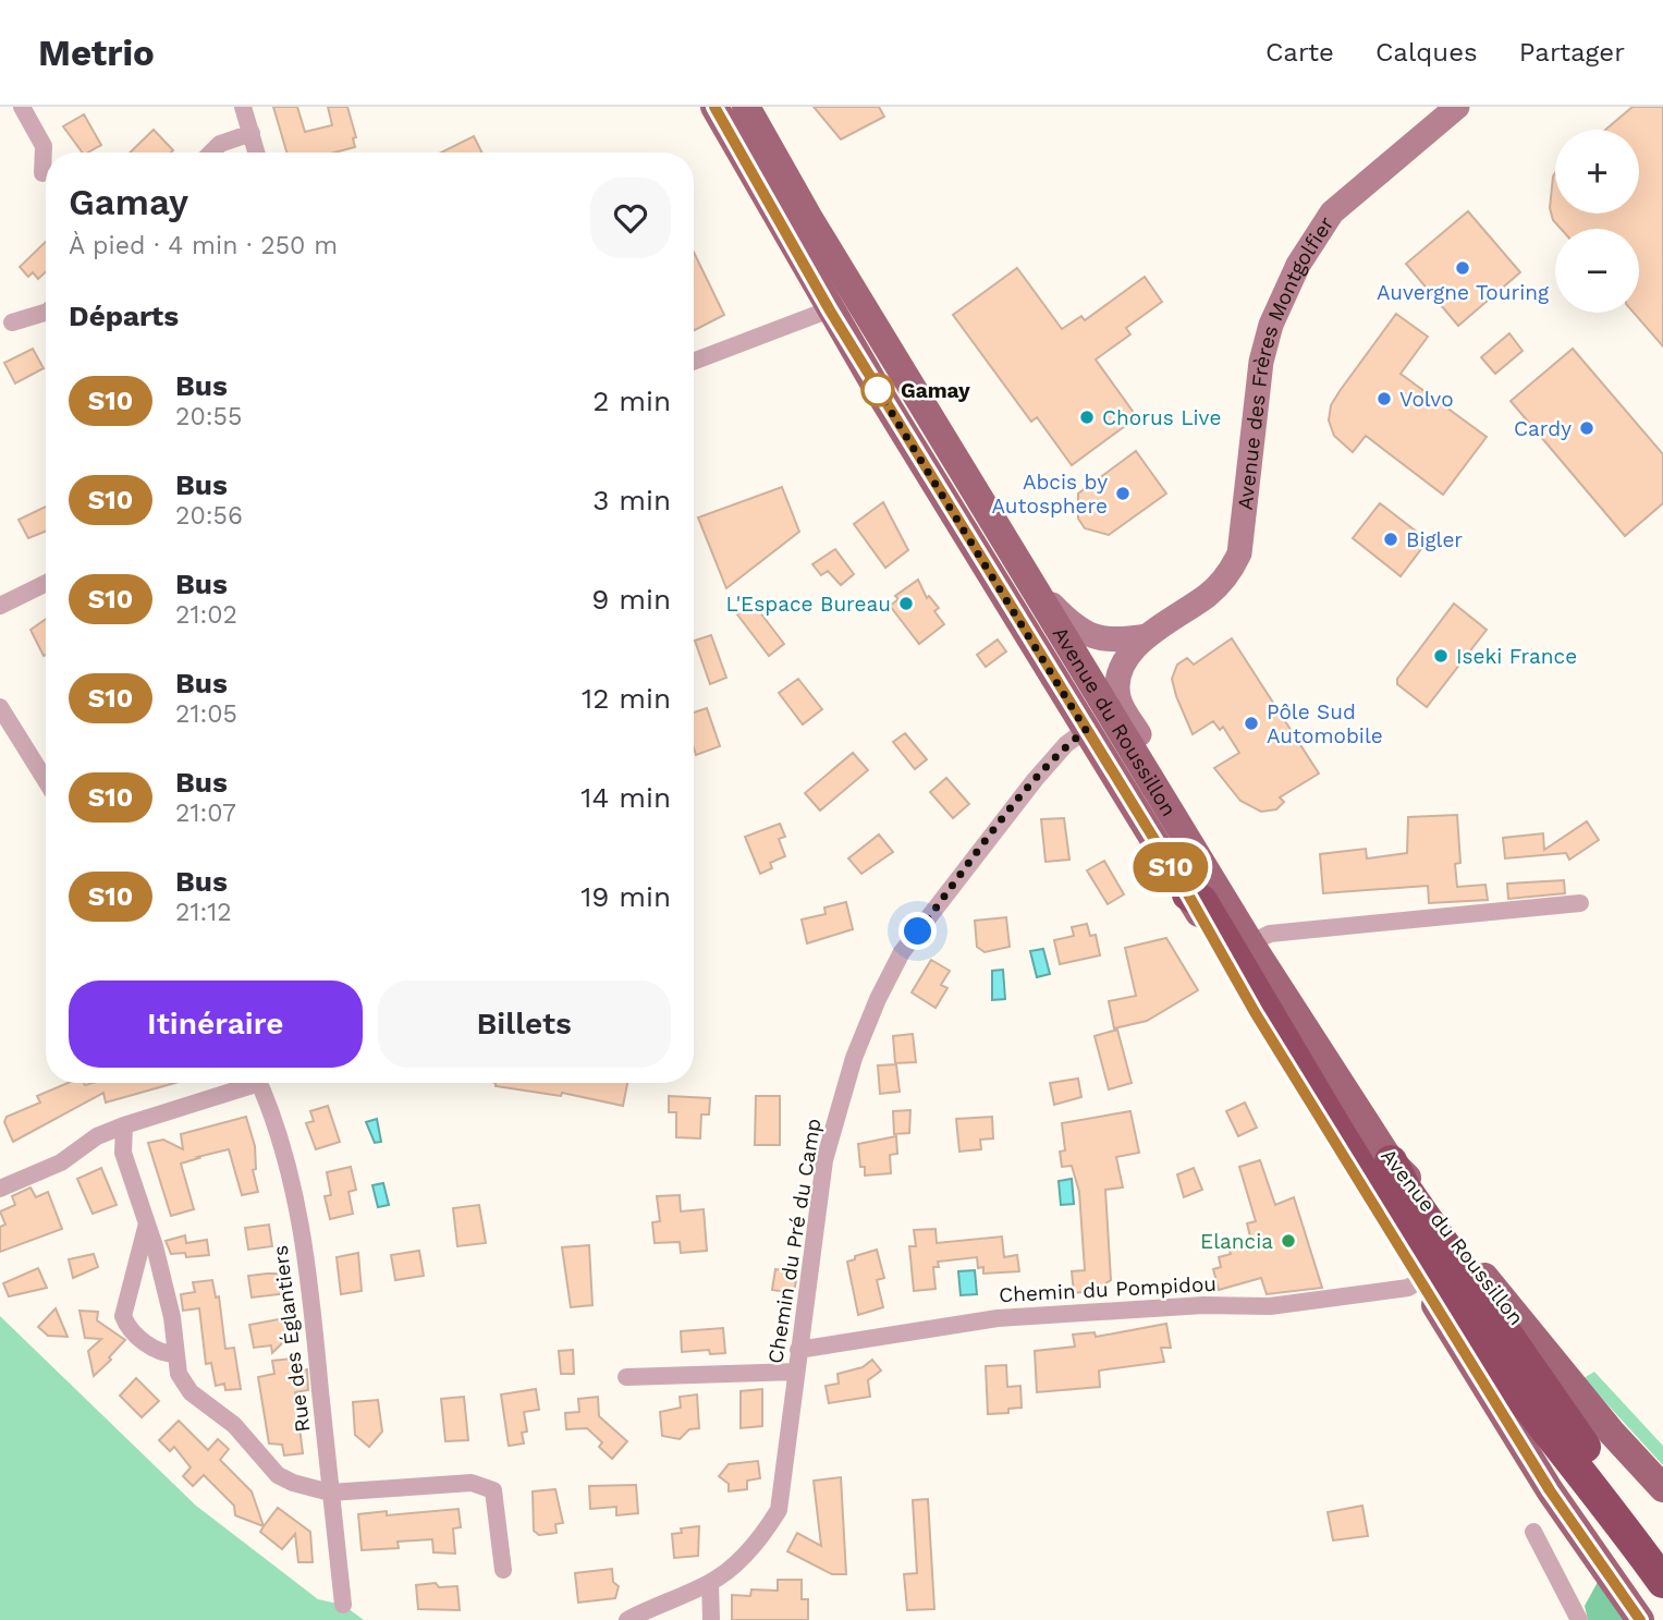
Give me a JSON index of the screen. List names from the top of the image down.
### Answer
{
  "streets": {
    "main road": ["Avenue du Roussillon"],
    "street": [
      "Avenue des Frères Montgolfier",
      "Chemin du Pré du Camp",
      "Chemin du Pompidou",
      "Rue des Églantiers"
    ]
  },
  "crossings": [
    ["Avenue du Roussillon", "Chemin du Pré du Camp"],
    ["Avenue du Roussillon", "Chemin du Pompidou"],
    ["Chemin du Pré du Camp", "Chemin du Pompidou"]
  ],
  "places": [
    "Auvergne Touring",
    "Gamay",
    "Volvo",
    "Chorus Live",
    "Cardy",
    "Abcis by Autosphere",
    "Bigler",
    "L'Espace Bureau",
    "Iseki France",
    "Pôle Sud Automobile",
    "Elancia"
  ],
  "lines": ["bus line S10"],
  "page": {
    "header": "Metrio",
    "nav": ["Carte", "Calques", "Partager"],
    "on_map": "S10",
    "map_buttons": ["+", "−"],
    "heading": [
      ["Gamay", "À pied · 4 min · 250 m"],
      "Départs"
    ],
    "list": [
      {
        "mark": "S10",
        "name": "Bus",
        "note": "20:55",
        "value": "2 min"
      },
      {
        "mark": "S10",
        "name": "Bus",
        "note": "20:56",
        "value": "3 min"
      },
      {
        "mark": "S10",
        "name": "Bus",
        "note": "21:02",
        "value": "9 min"
      },
      {
        "mark": "S10",
        "name": "Bus",
        "note": "21:05",
        "value": "12 min"
      },
      {
        "mark": "S10",
        "name": "Bus",
        "note": "21:07",
        "value": "14 min"
      },
      {
        "mark": "S10",
        "name": "Bus",
        "note": "21:12",
        "value": "19 min"
      }
    ],
    "buttons": ["Itinéraire", "Billets"]
  }
}
